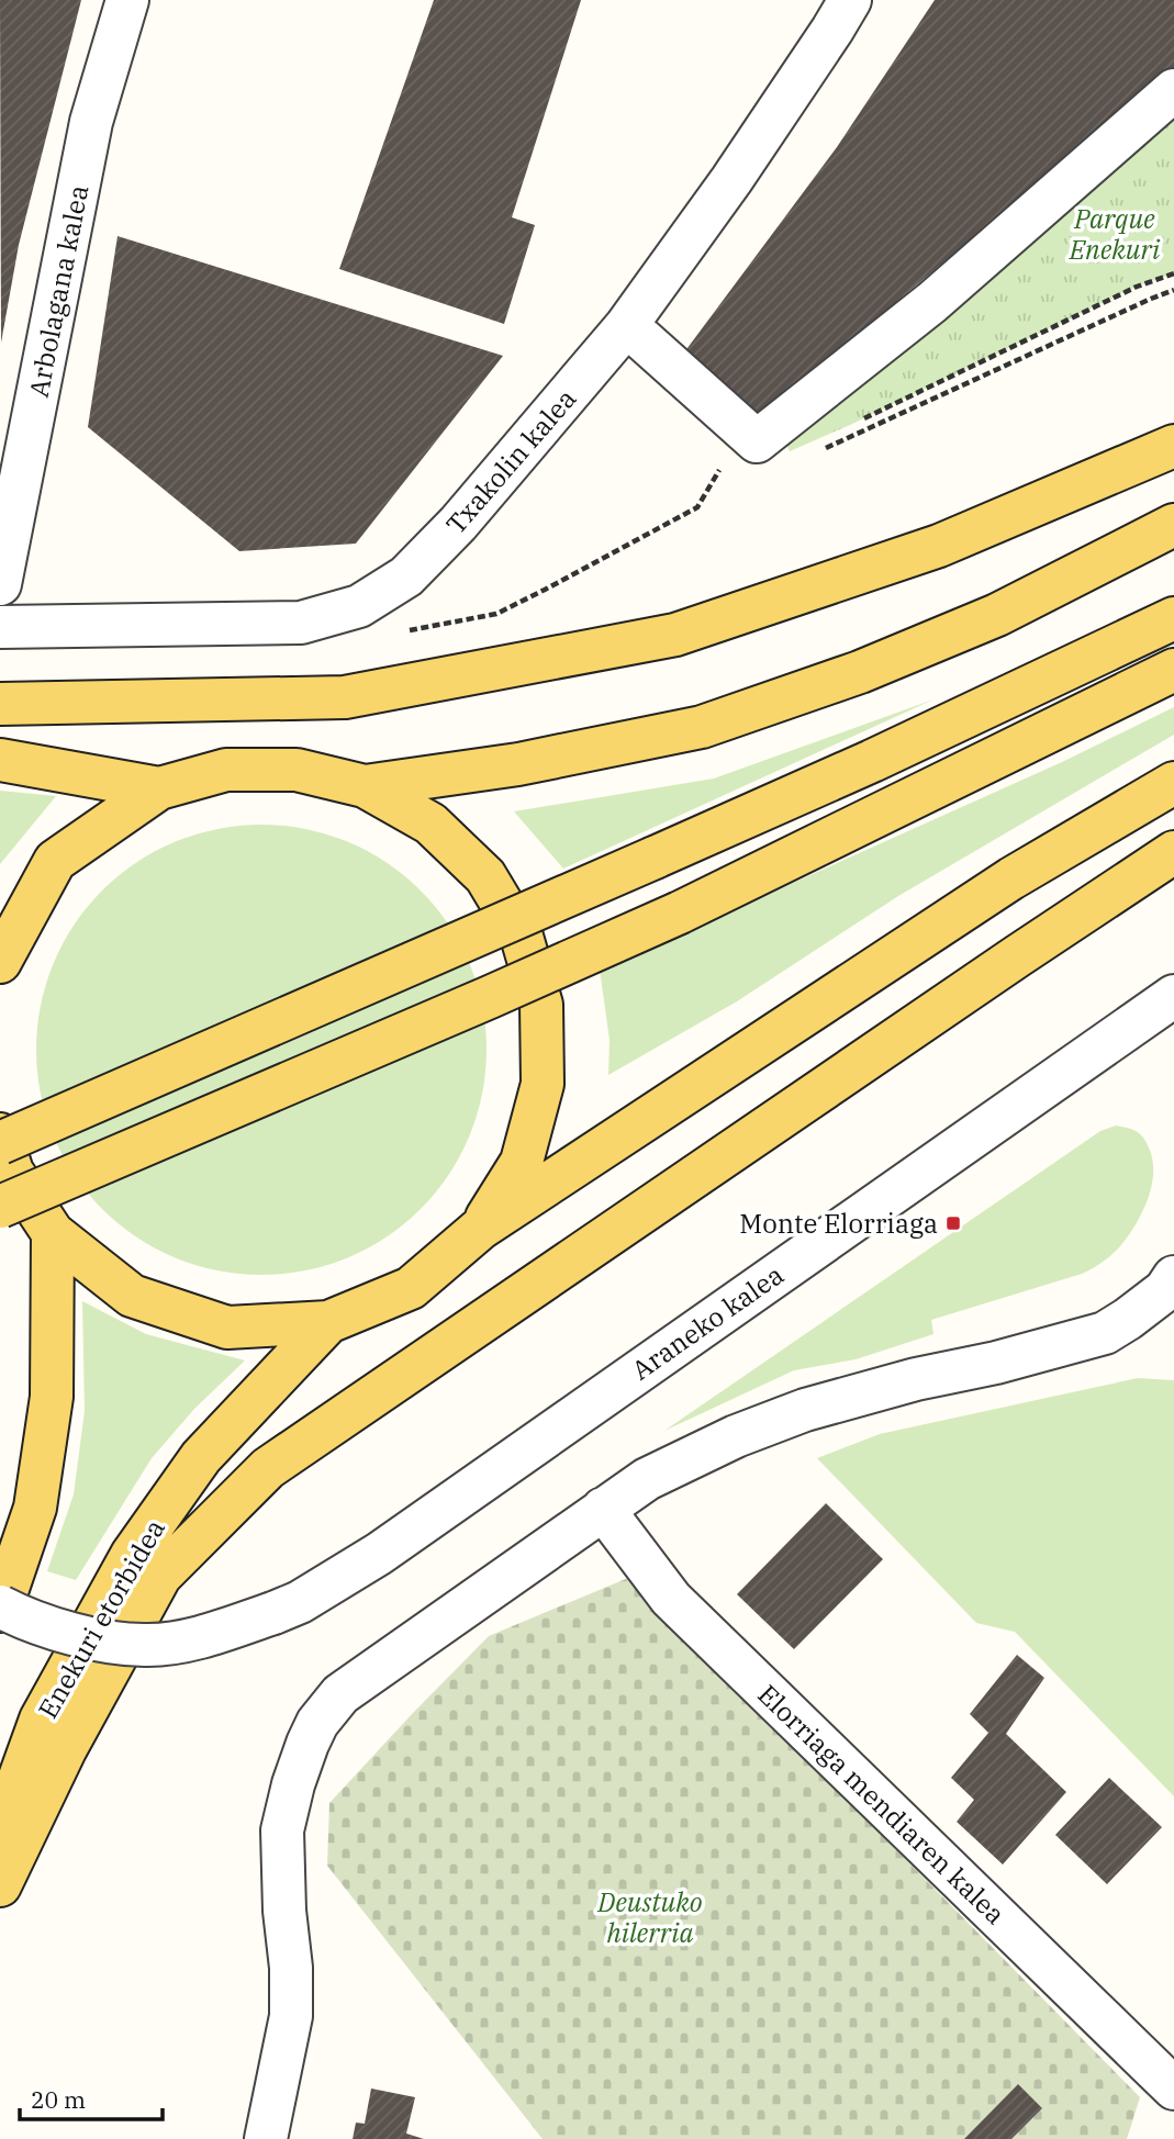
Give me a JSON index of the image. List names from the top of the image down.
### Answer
{
  "streets": {
    "main road": ["Enekuri etorbidea"],
    "street": [
      "Arbolagana kalea",
      "Txakolin kalea",
      "Araneko kalea",
      "Elorriaga mendiaren kalea"
    ]
  },
  "parks": ["Parque Enekuri", "Deustuko hilerria"],
  "places": {
    "transit": ["Monte Elorriaga"]
  },
  "scale_bar": "20 m"
}
